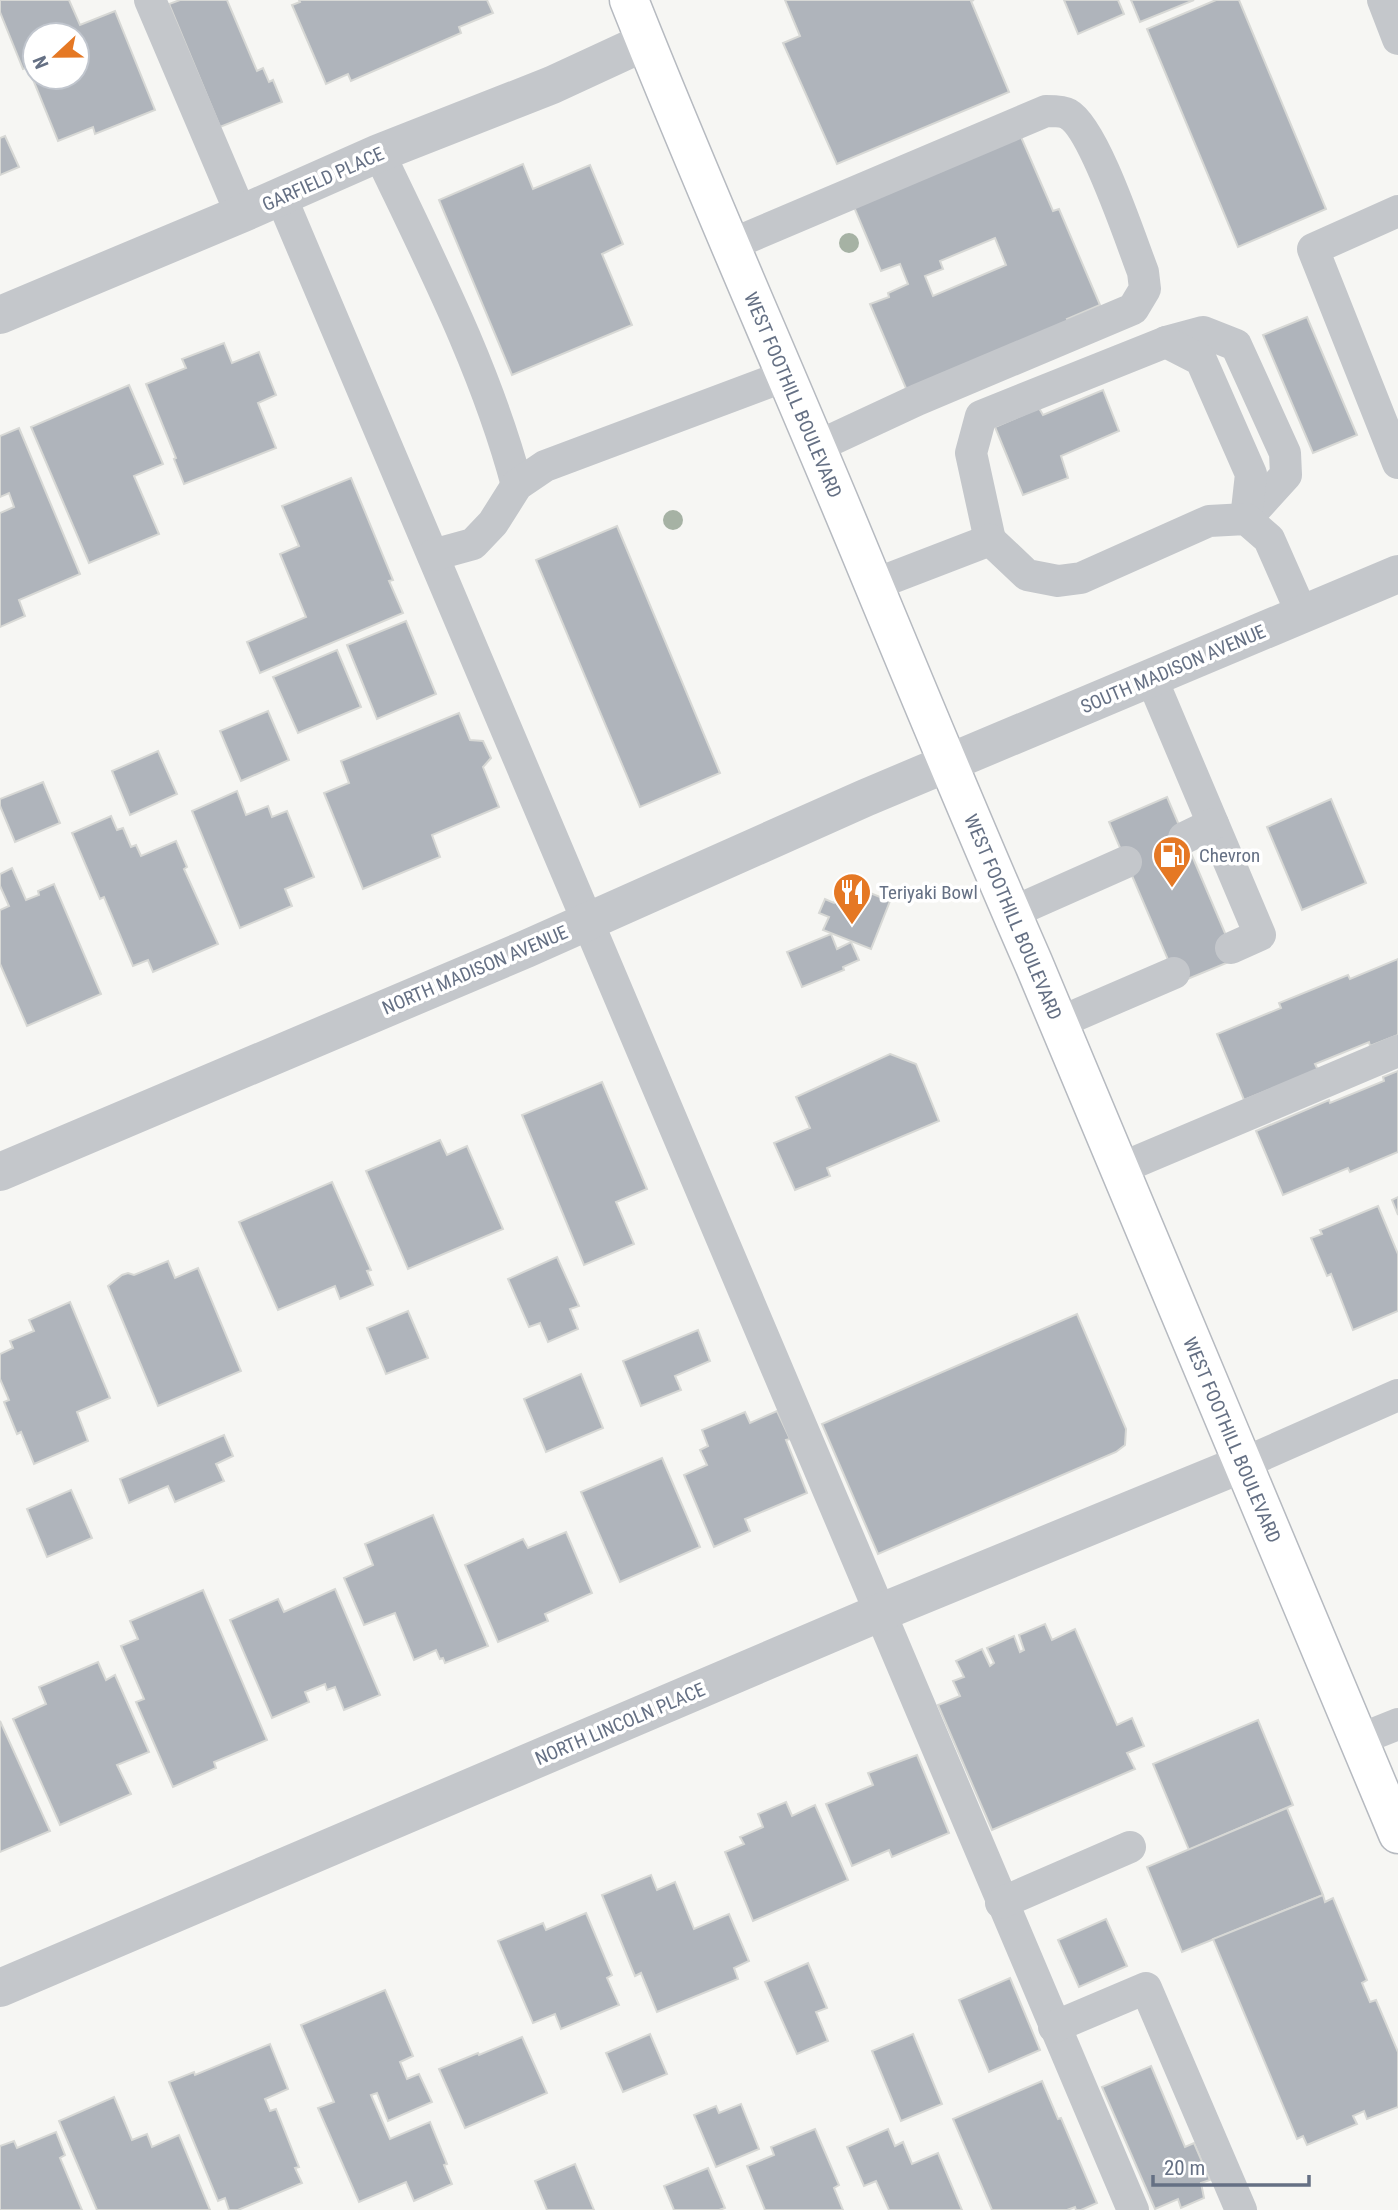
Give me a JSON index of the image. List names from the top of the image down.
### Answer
{
  "streets": {
    "main road": ["WEST FOOTHILL BOULEVARD"],
    "street": [
      "GARFIELD PLACE",
      "SOUTH MADISON AVENUE",
      "NORTH MADISON AVENUE",
      "NORTH LINCOLN PLACE"
    ]
  },
  "crossings": [
    ["GARFIELD PLACE", "WEST FOOTHILL BOULEVARD"],
    ["WEST FOOTHILL BOULEVARD", "SOUTH MADISON AVENUE"],
    ["WEST FOOTHILL BOULEVARD", "NORTH MADISON AVENUE"],
    ["WEST FOOTHILL BOULEVARD", "NORTH LINCOLN PLACE"],
    ["SOUTH MADISON AVENUE", "NORTH MADISON AVENUE"]
  ],
  "places": {
    "fuel station": ["Chevron"],
    "restaurant": ["Teriyaki Bowl"]
  },
  "scale_bar": "20 m",
  "north": "left"
}
